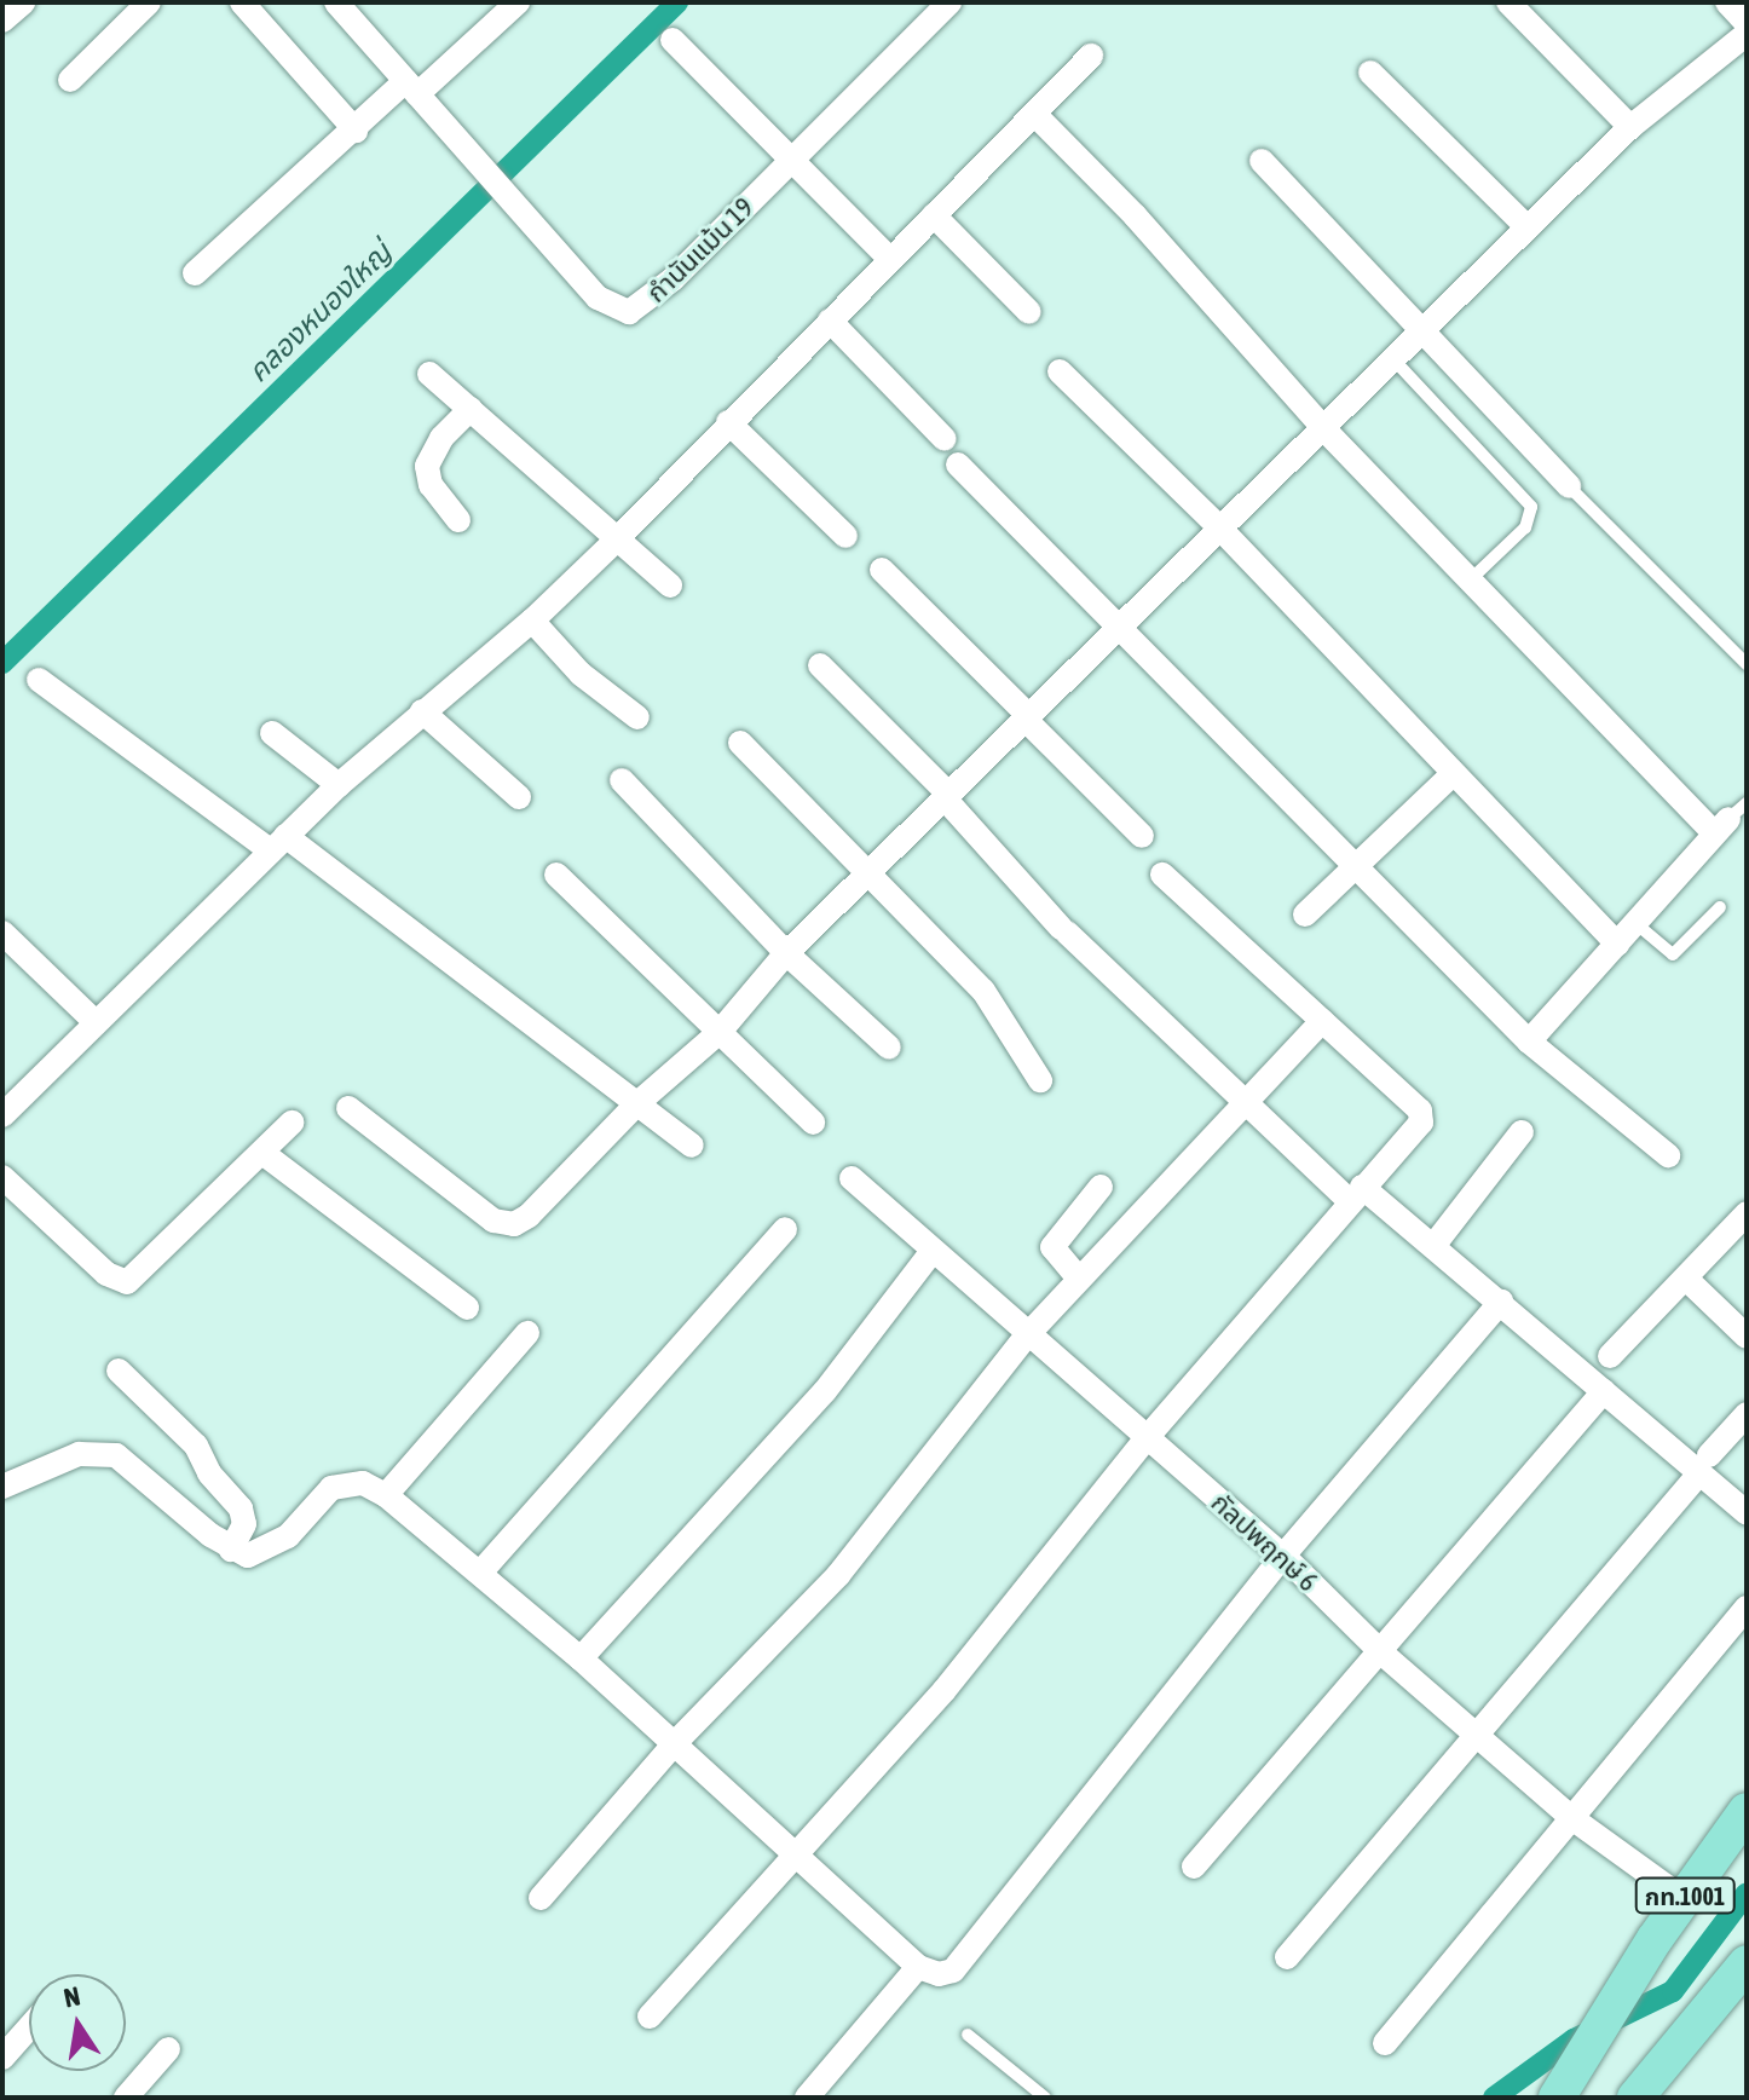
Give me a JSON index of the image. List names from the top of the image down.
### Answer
{
  "streets": {
    "main road": ["กท.1001"],
    "street": ["กำนันแม้น 19", "กัลปพฤกษ์ 6"]
  },
  "crossings": [
    ["กัลปพฤกษ์ 6", "กท.1001"]
  ],
  "water": ["คลองหนองใหญ่"],
  "north": "top"
}
